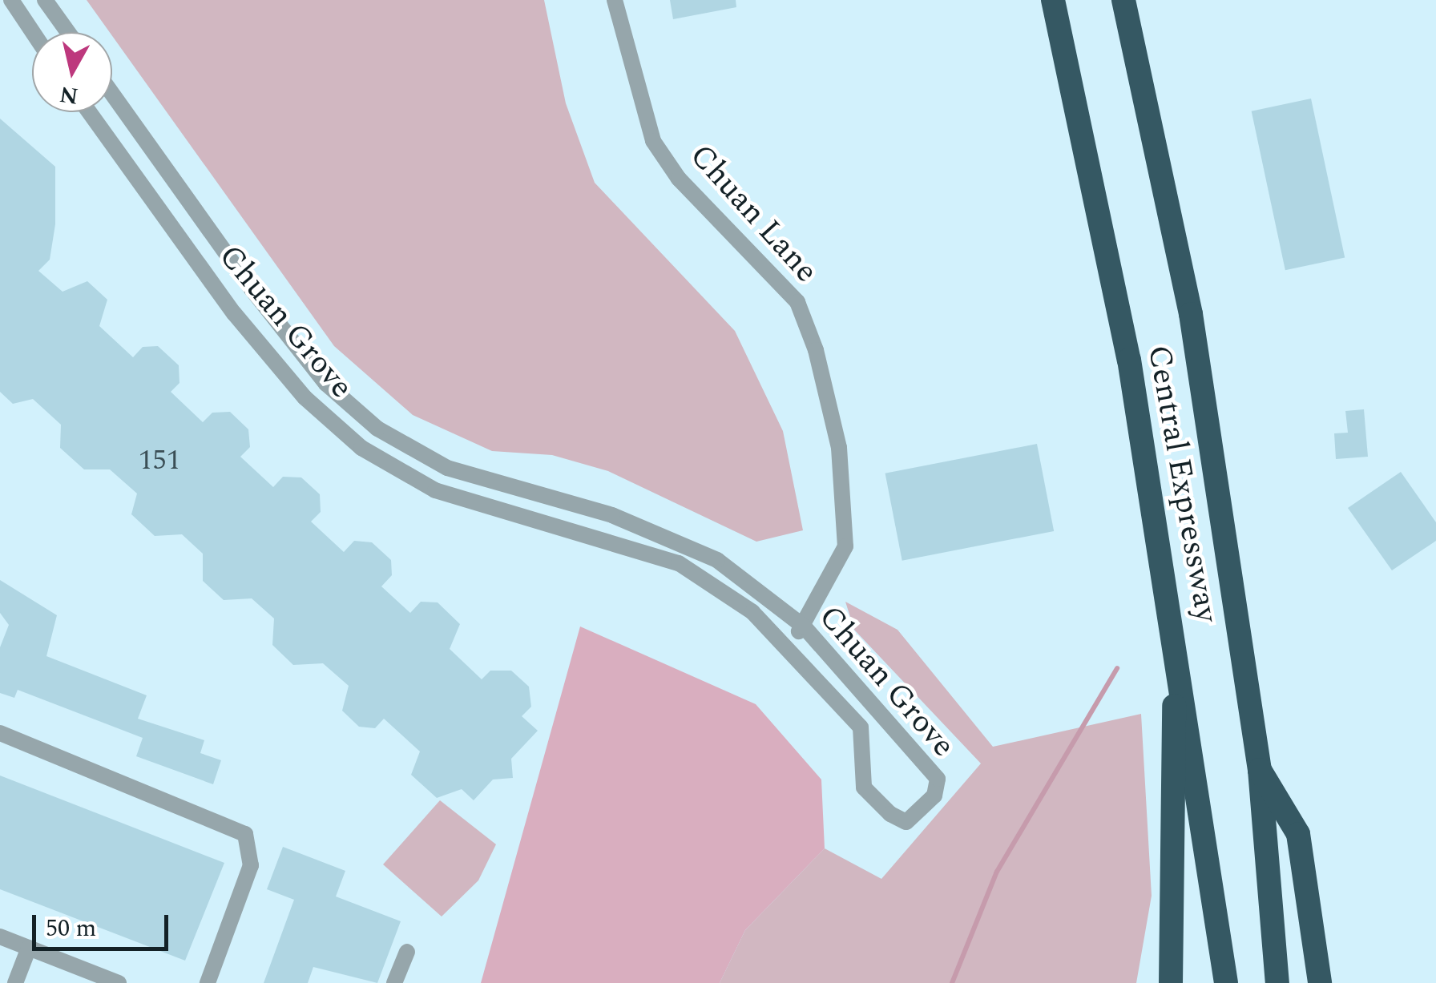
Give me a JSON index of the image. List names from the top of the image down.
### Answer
{
  "streets": {
    "highway": ["Central Expressway"],
    "street": ["Chuan Lane", "Chuan Grove"]
  },
  "crossings": [
    ["Chuan Lane", "Chuan Grove"]
  ],
  "house_numbers": ["151"],
  "scale_bar": "50 m",
  "north": "bottom"
}
